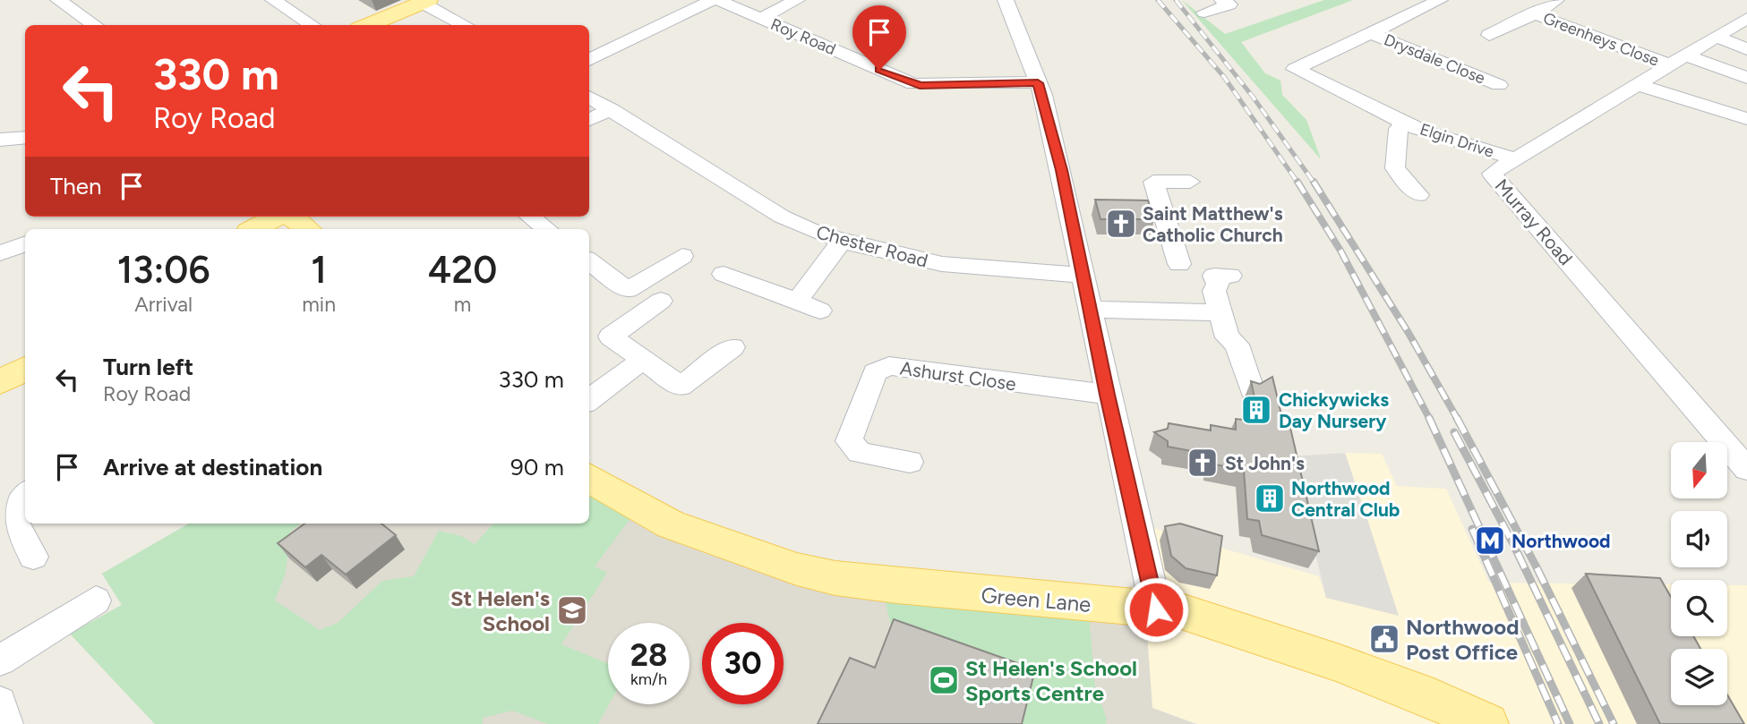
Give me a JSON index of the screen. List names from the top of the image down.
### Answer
{
  "streets": {
    "main road": ["Green Lane"],
    "street": [
      "Roy Road",
      "Greenheys Close",
      "Drysdale Close",
      "Elgin Drive",
      "Murray Road",
      "Chester Road",
      "Ashurst Close"
    ]
  },
  "crossings": [
    ["Greenheys Close", "Murray Road"],
    ["Elgin Drive", "Murray Road"]
  ],
  "places": {
    "church": ["Saint Matthew's Catholic Church", "St John's"],
    "building": ["Chickywicks Day Nursery", "Northwood Central Club"],
    "metro station": ["Northwood"],
    "school or university": ["St Helen's School"],
    "public building": ["Northwood Post Office"],
    "sports": ["St Helen's School Sports Centre"]
  },
  "north": "bottom",
  "page": {
    "turn": ["330 m", "Roy Road"],
    "then": "Then",
    "eta": [
      "13:06",
      "Arrival",
      "1",
      "min",
      "420",
      "m"
    ],
    "list": [
      {
        "name": "Turn left",
        "note": "Roy Road",
        "value": "330 m"
      },
      {
        "name": "Arrive at destination",
        "value": "90 m"
      }
    ],
    "speed": "28 km/h",
    "limit": "30"
  }
}
